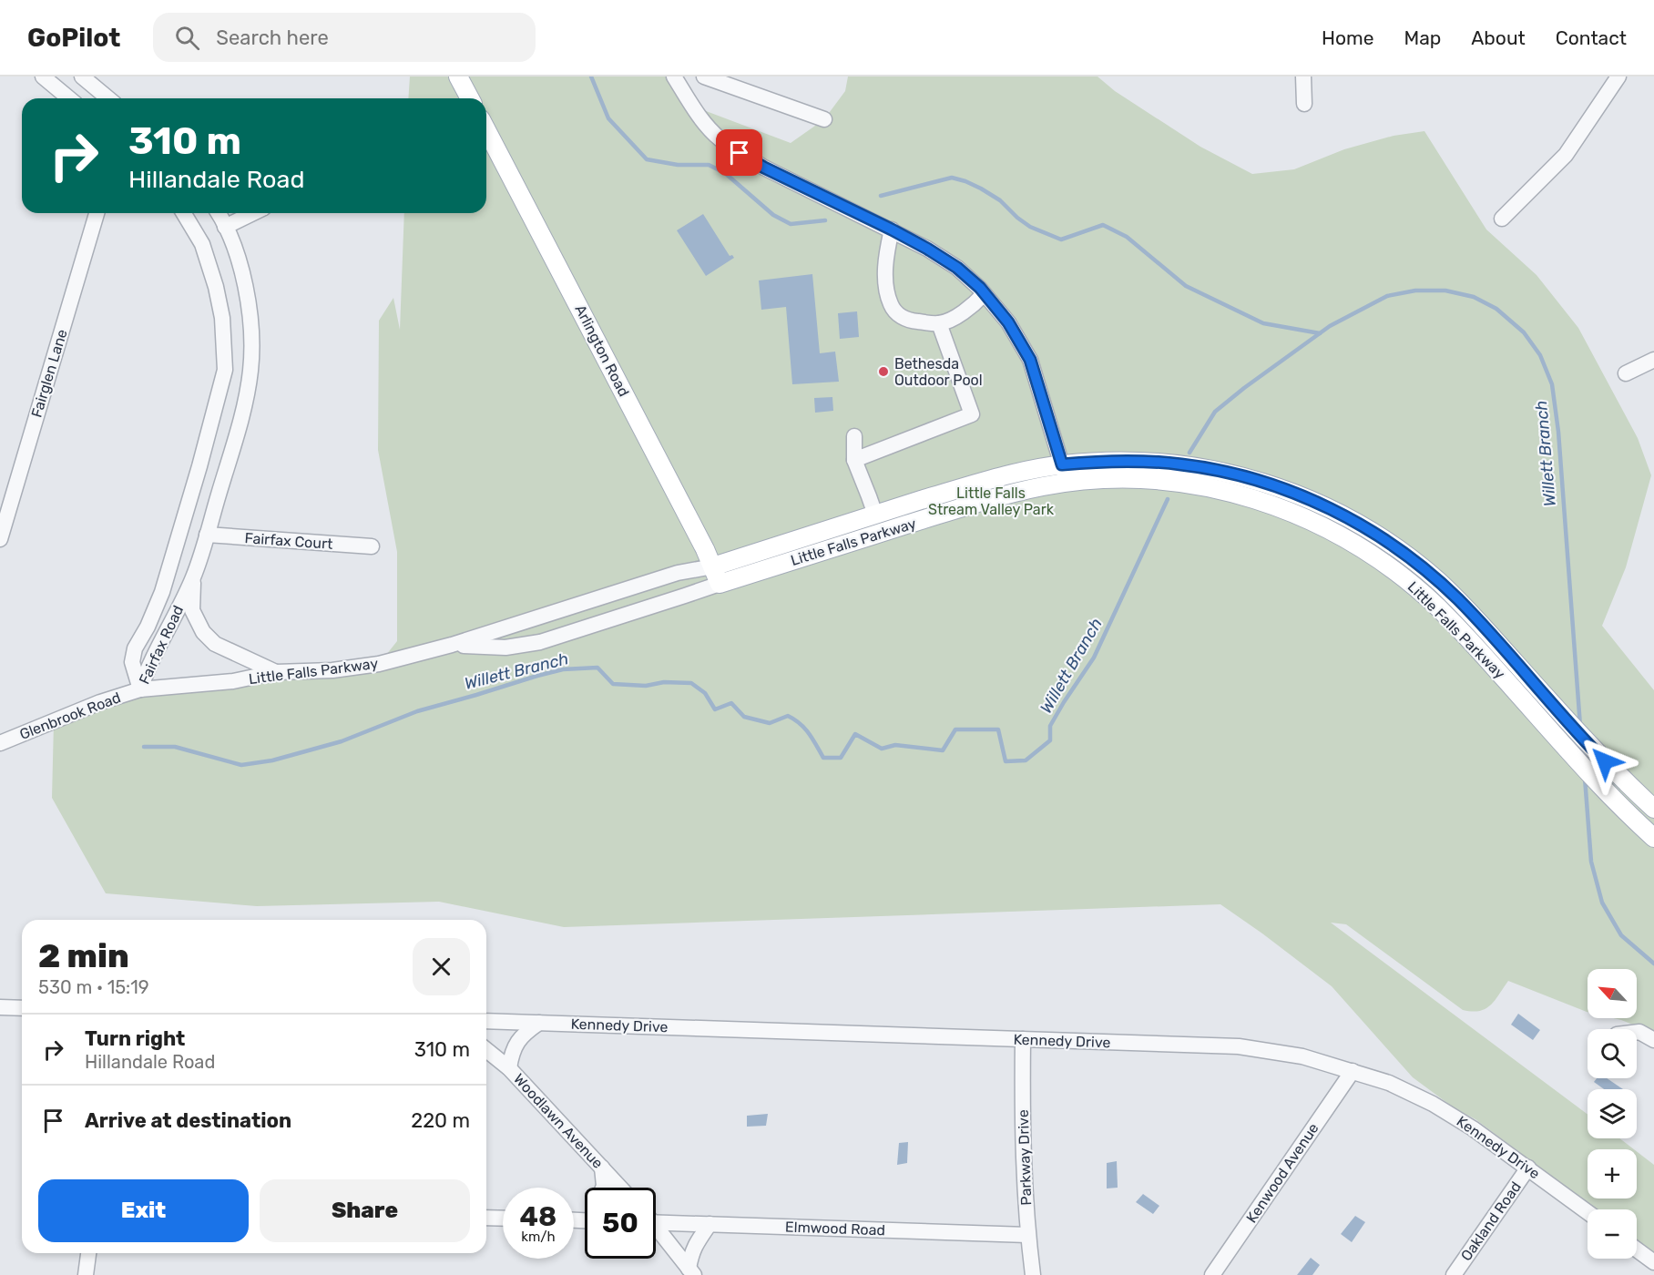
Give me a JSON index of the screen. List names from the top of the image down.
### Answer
{
  "streets": {
    "main road": ["Arlington Road", "Little Falls Parkway"],
    "street": [
      "Fairglen Lane",
      "Fairfax Court",
      "Fairfax Road",
      "Glenbrook Road",
      "Kennedy Drive",
      "Woodlawn Avenue",
      "Parkway Drive",
      "Kenwood Avenue",
      "Oakland Road",
      "Elmwood Road"
    ]
  },
  "crossings": [
    ["Arlington Road", "Little Falls Parkway"],
    ["Fairfax Court", "Fairfax Road"],
    ["Little Falls Parkway", "Fairfax Road"],
    ["Little Falls Parkway", "Glenbrook Road"],
    ["Fairfax Road", "Glenbrook Road"],
    ["Kennedy Drive", "Parkway Drive"],
    ["Kennedy Drive", "Kenwood Avenue"],
    ["Kennedy Drive", "Oakland Road"],
    ["Parkway Drive", "Elmwood Road"]
  ],
  "water": ["Willett Branch"],
  "parks": ["Little Falls Stream Valley Park"],
  "places": ["Bethesda Outdoor Pool"],
  "north": "top left",
  "page": {
    "header": "GoPilot",
    "search": "Search here",
    "nav": [
      "Home",
      "Map",
      "About",
      "Contact"
    ],
    "turn": ["310 m", "Hillandale Road"],
    "heading": ["2 min", "530 m · 15:19"],
    "map_buttons": ["+", "−"],
    "list": [
      {
        "name": "Turn right",
        "note": "Hillandale Road",
        "value": "310 m"
      },
      {
        "name": "Arrive at destination",
        "value": "220 m"
      }
    ],
    "buttons": ["Exit", "Share"],
    "speed": "48 km/h",
    "limit": "50"
  }
}
